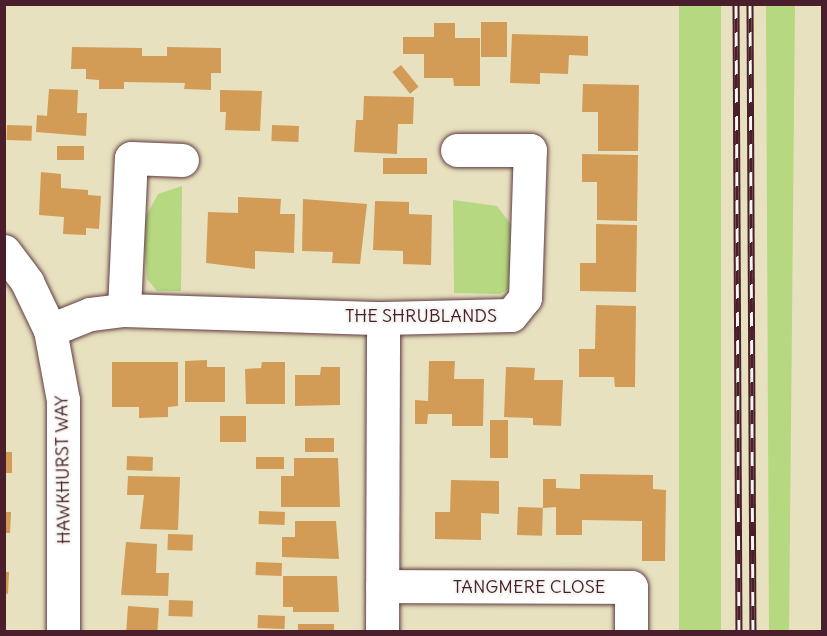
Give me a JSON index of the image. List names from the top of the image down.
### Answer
{
  "streets": {
    "street": ["THE SHRUBLANDS", "HAWKHURST WAY", "TANGMERE CLOSE"]
  },
  "crossings": [
    ["THE SHRUBLANDS", "HAWKHURST WAY"]
  ]
}
